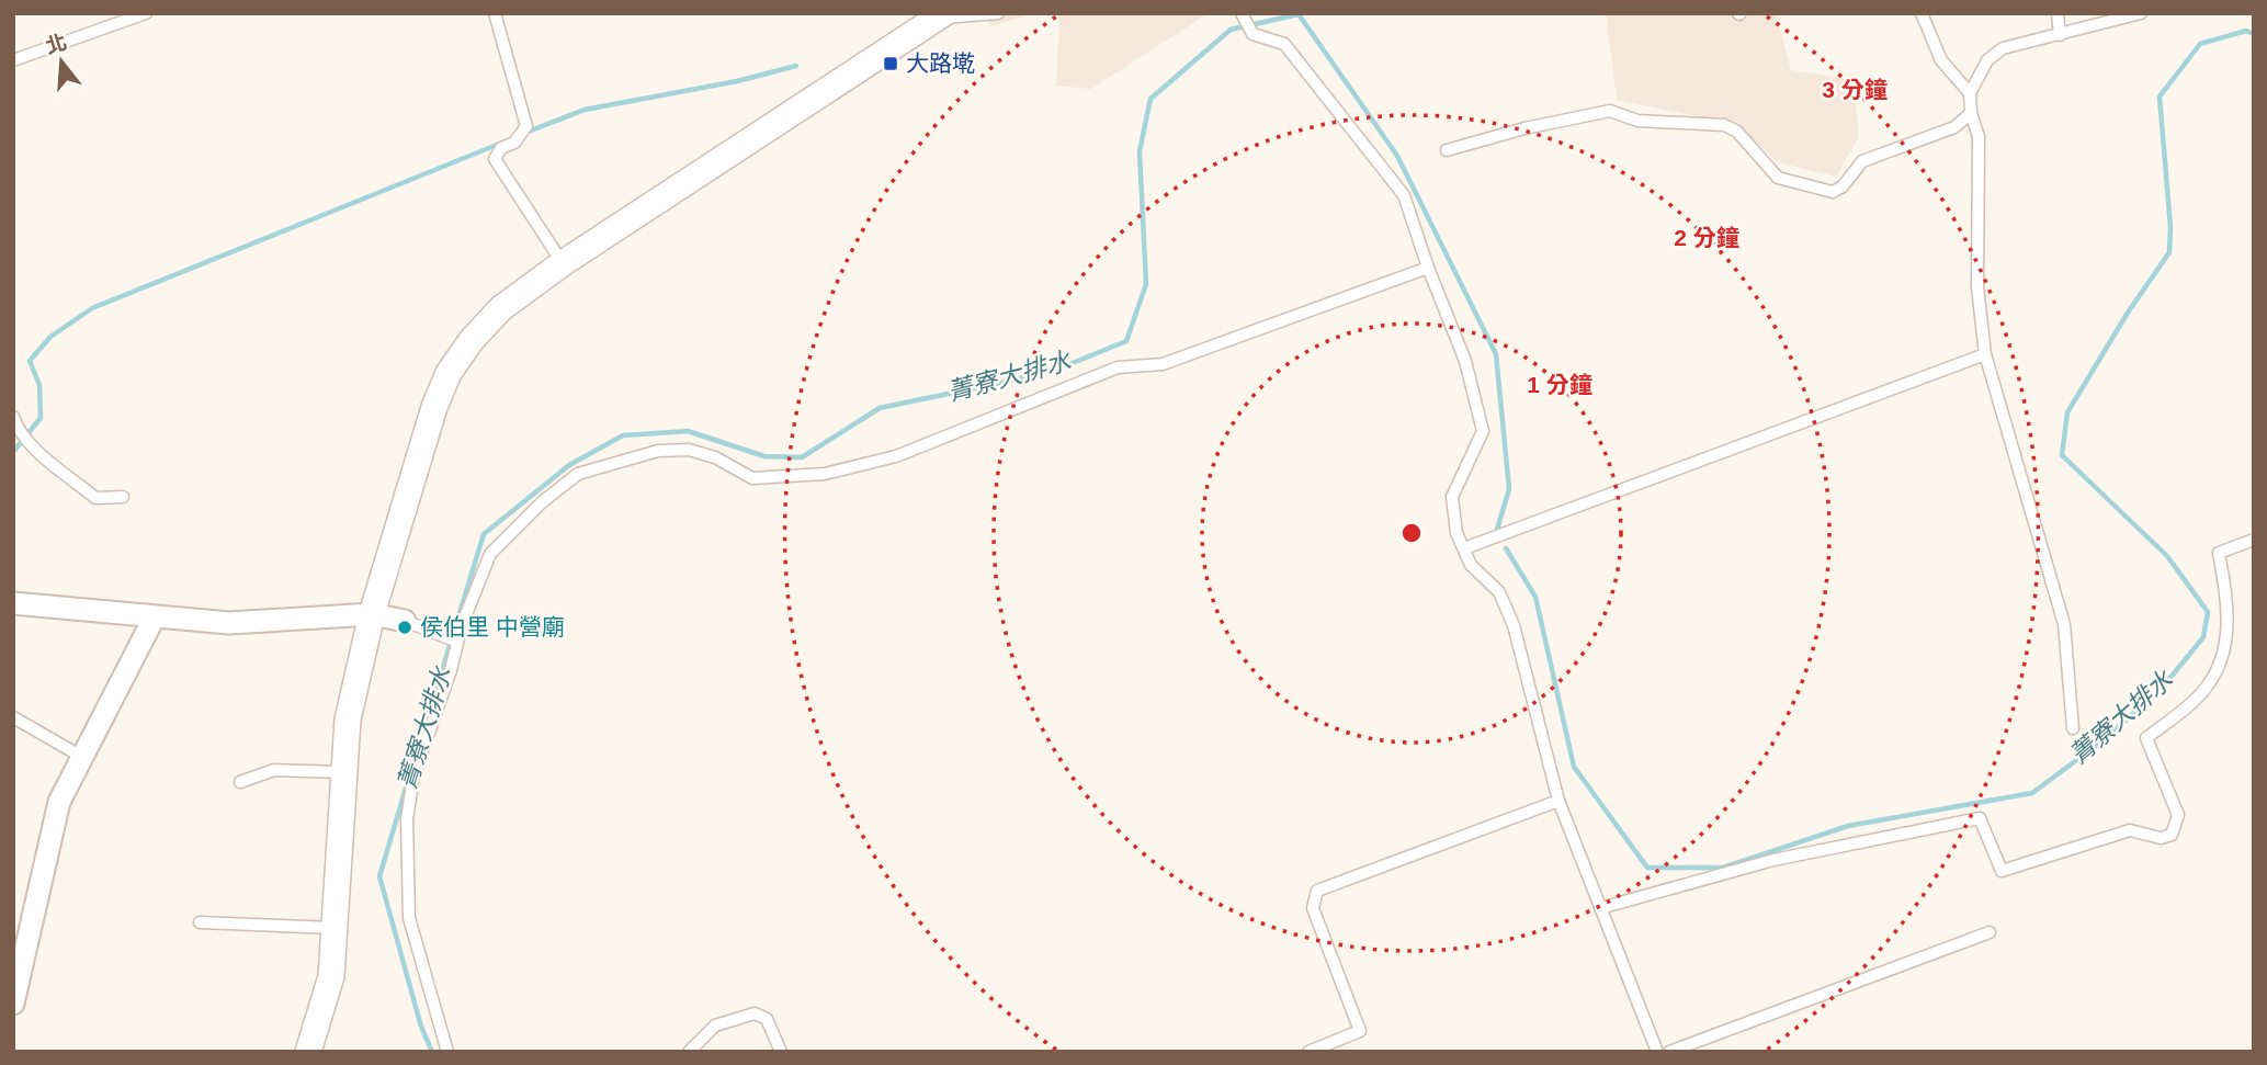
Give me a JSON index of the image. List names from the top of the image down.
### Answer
{
  "water": ["菁寮大排水"],
  "places": {
    "transit": ["大路墘"],
    "other": ["侯伯里 中營廟"]
  },
  "north": "top",
  "rings": ["3 分鐘", "2 分鐘", "1 分鐘"]
}
